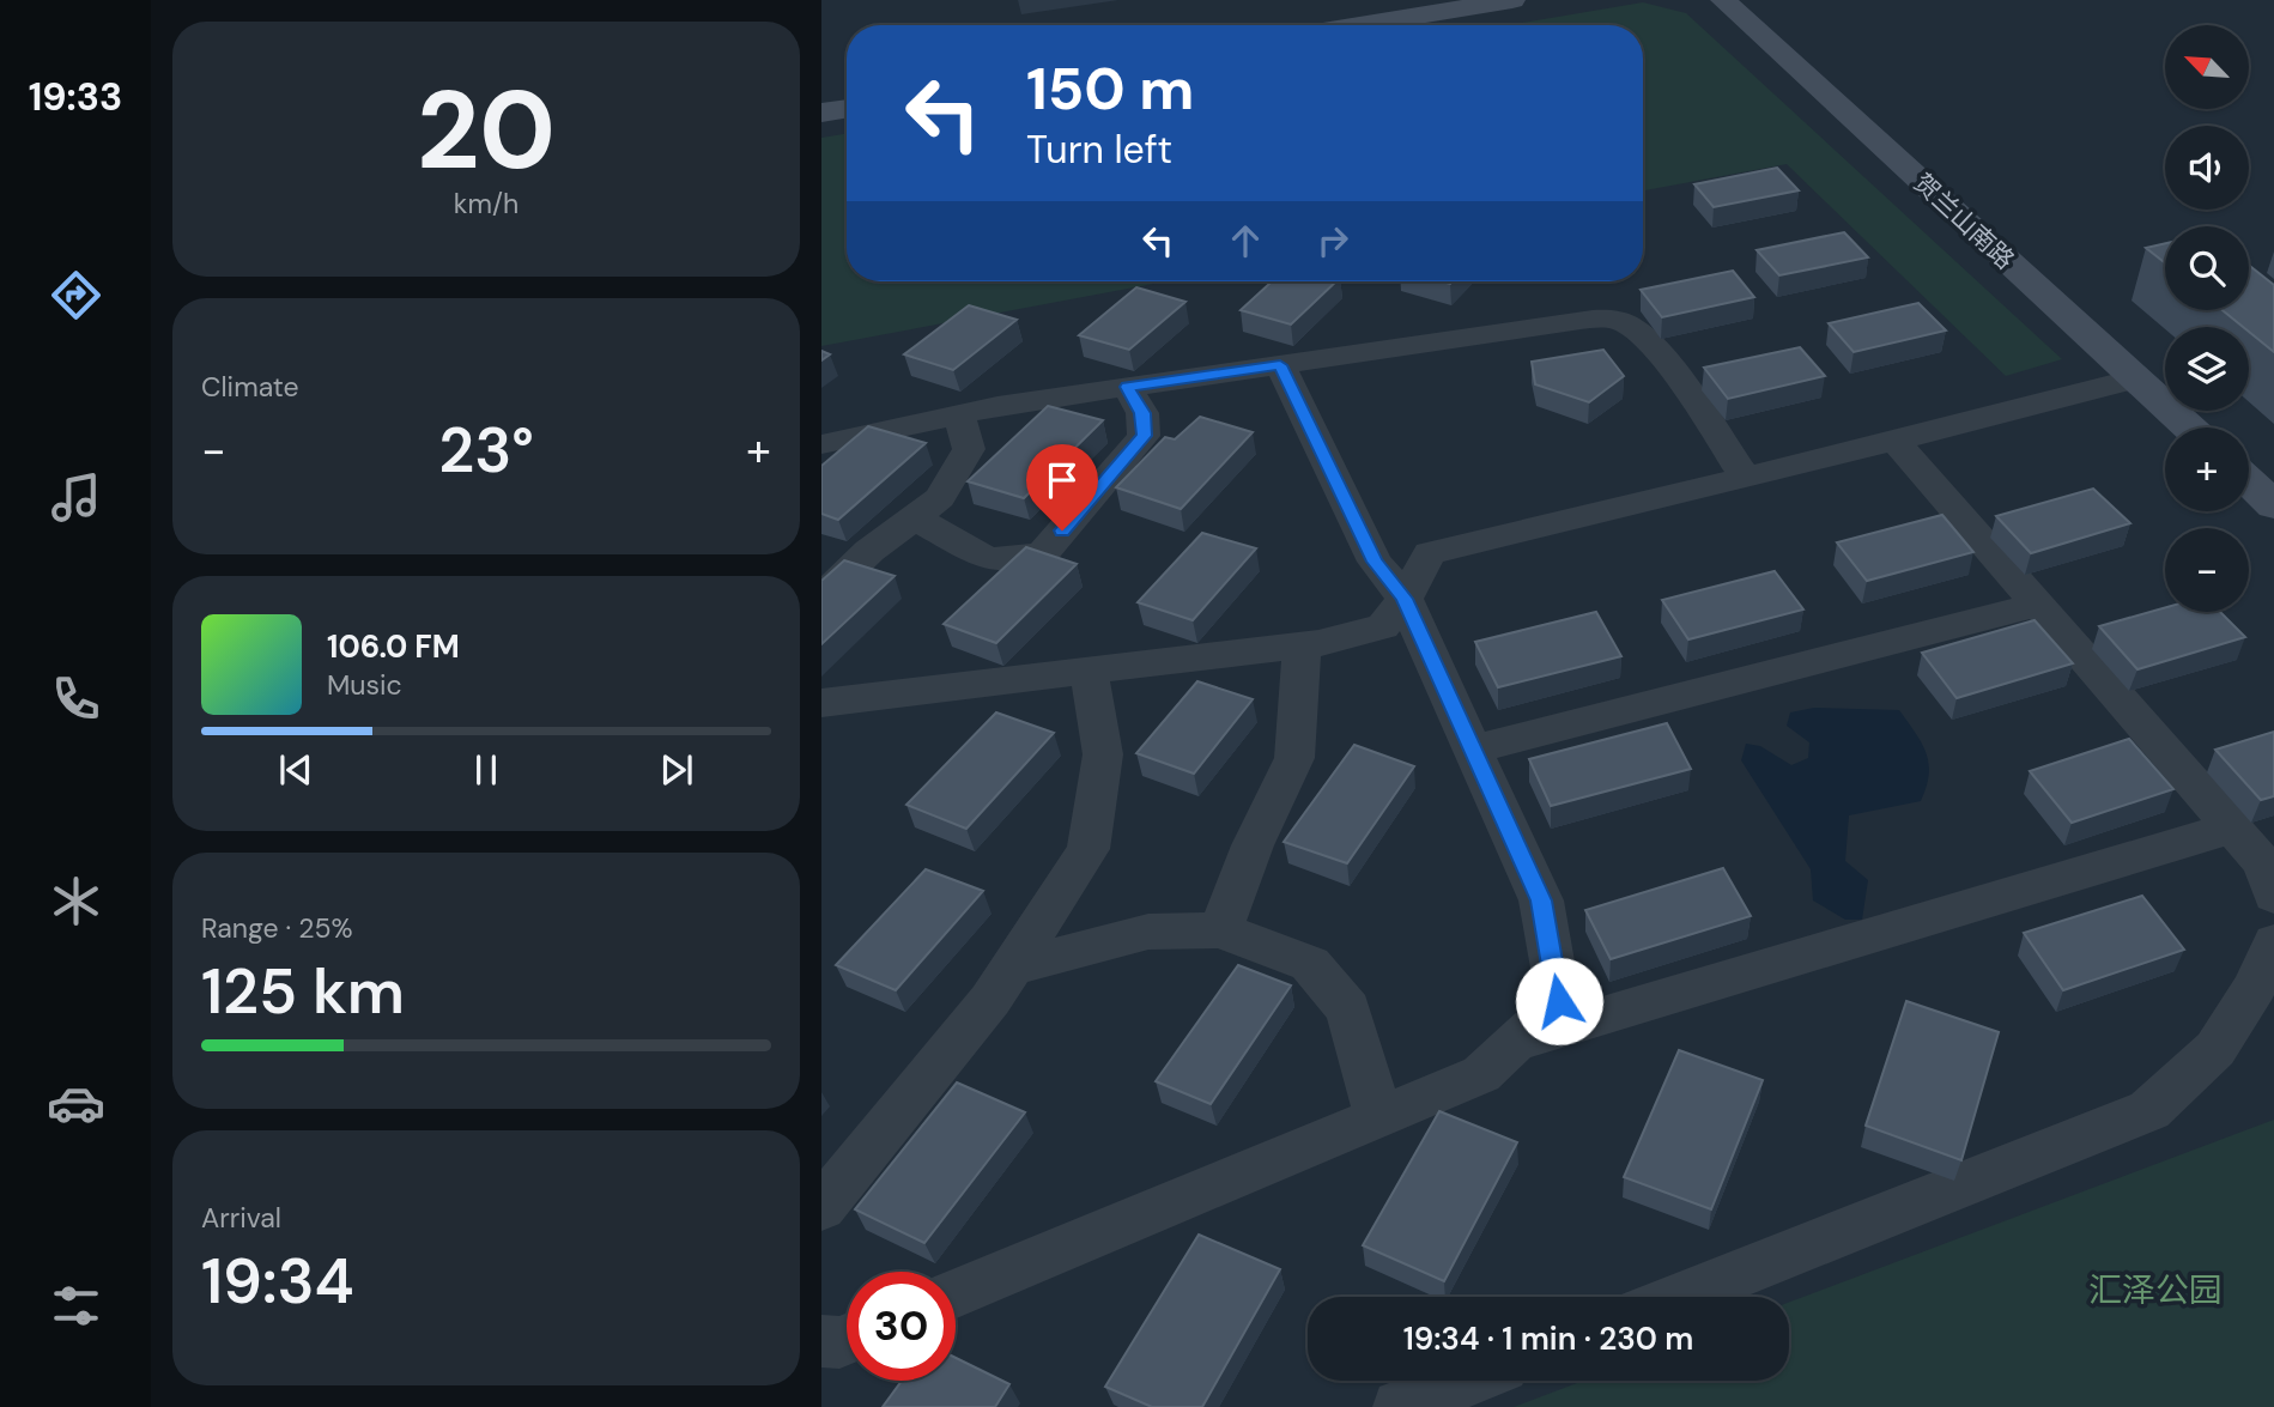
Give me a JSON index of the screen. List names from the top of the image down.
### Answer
{
  "streets": {
    "street": ["贺兰山南路"]
  },
  "parks": ["汇泽公园"],
  "north": "top left",
  "page": {
    "tabs": "19:33",
    "tile": [
      ["20", "km/h"],
      "Climate",
      ["Range · 25%", "125 km"],
      ["Arrival", "19:34"]
    ],
    "map_buttons": ["+", "−"],
    "turn": ["150 m", "Turn left"],
    "heat": ["−", "23°", "+"],
    "song": ["106.0 FM", "Music"],
    "limit": "30",
    "trip": "19:34 · 1 min · 230 m"
  }
}
